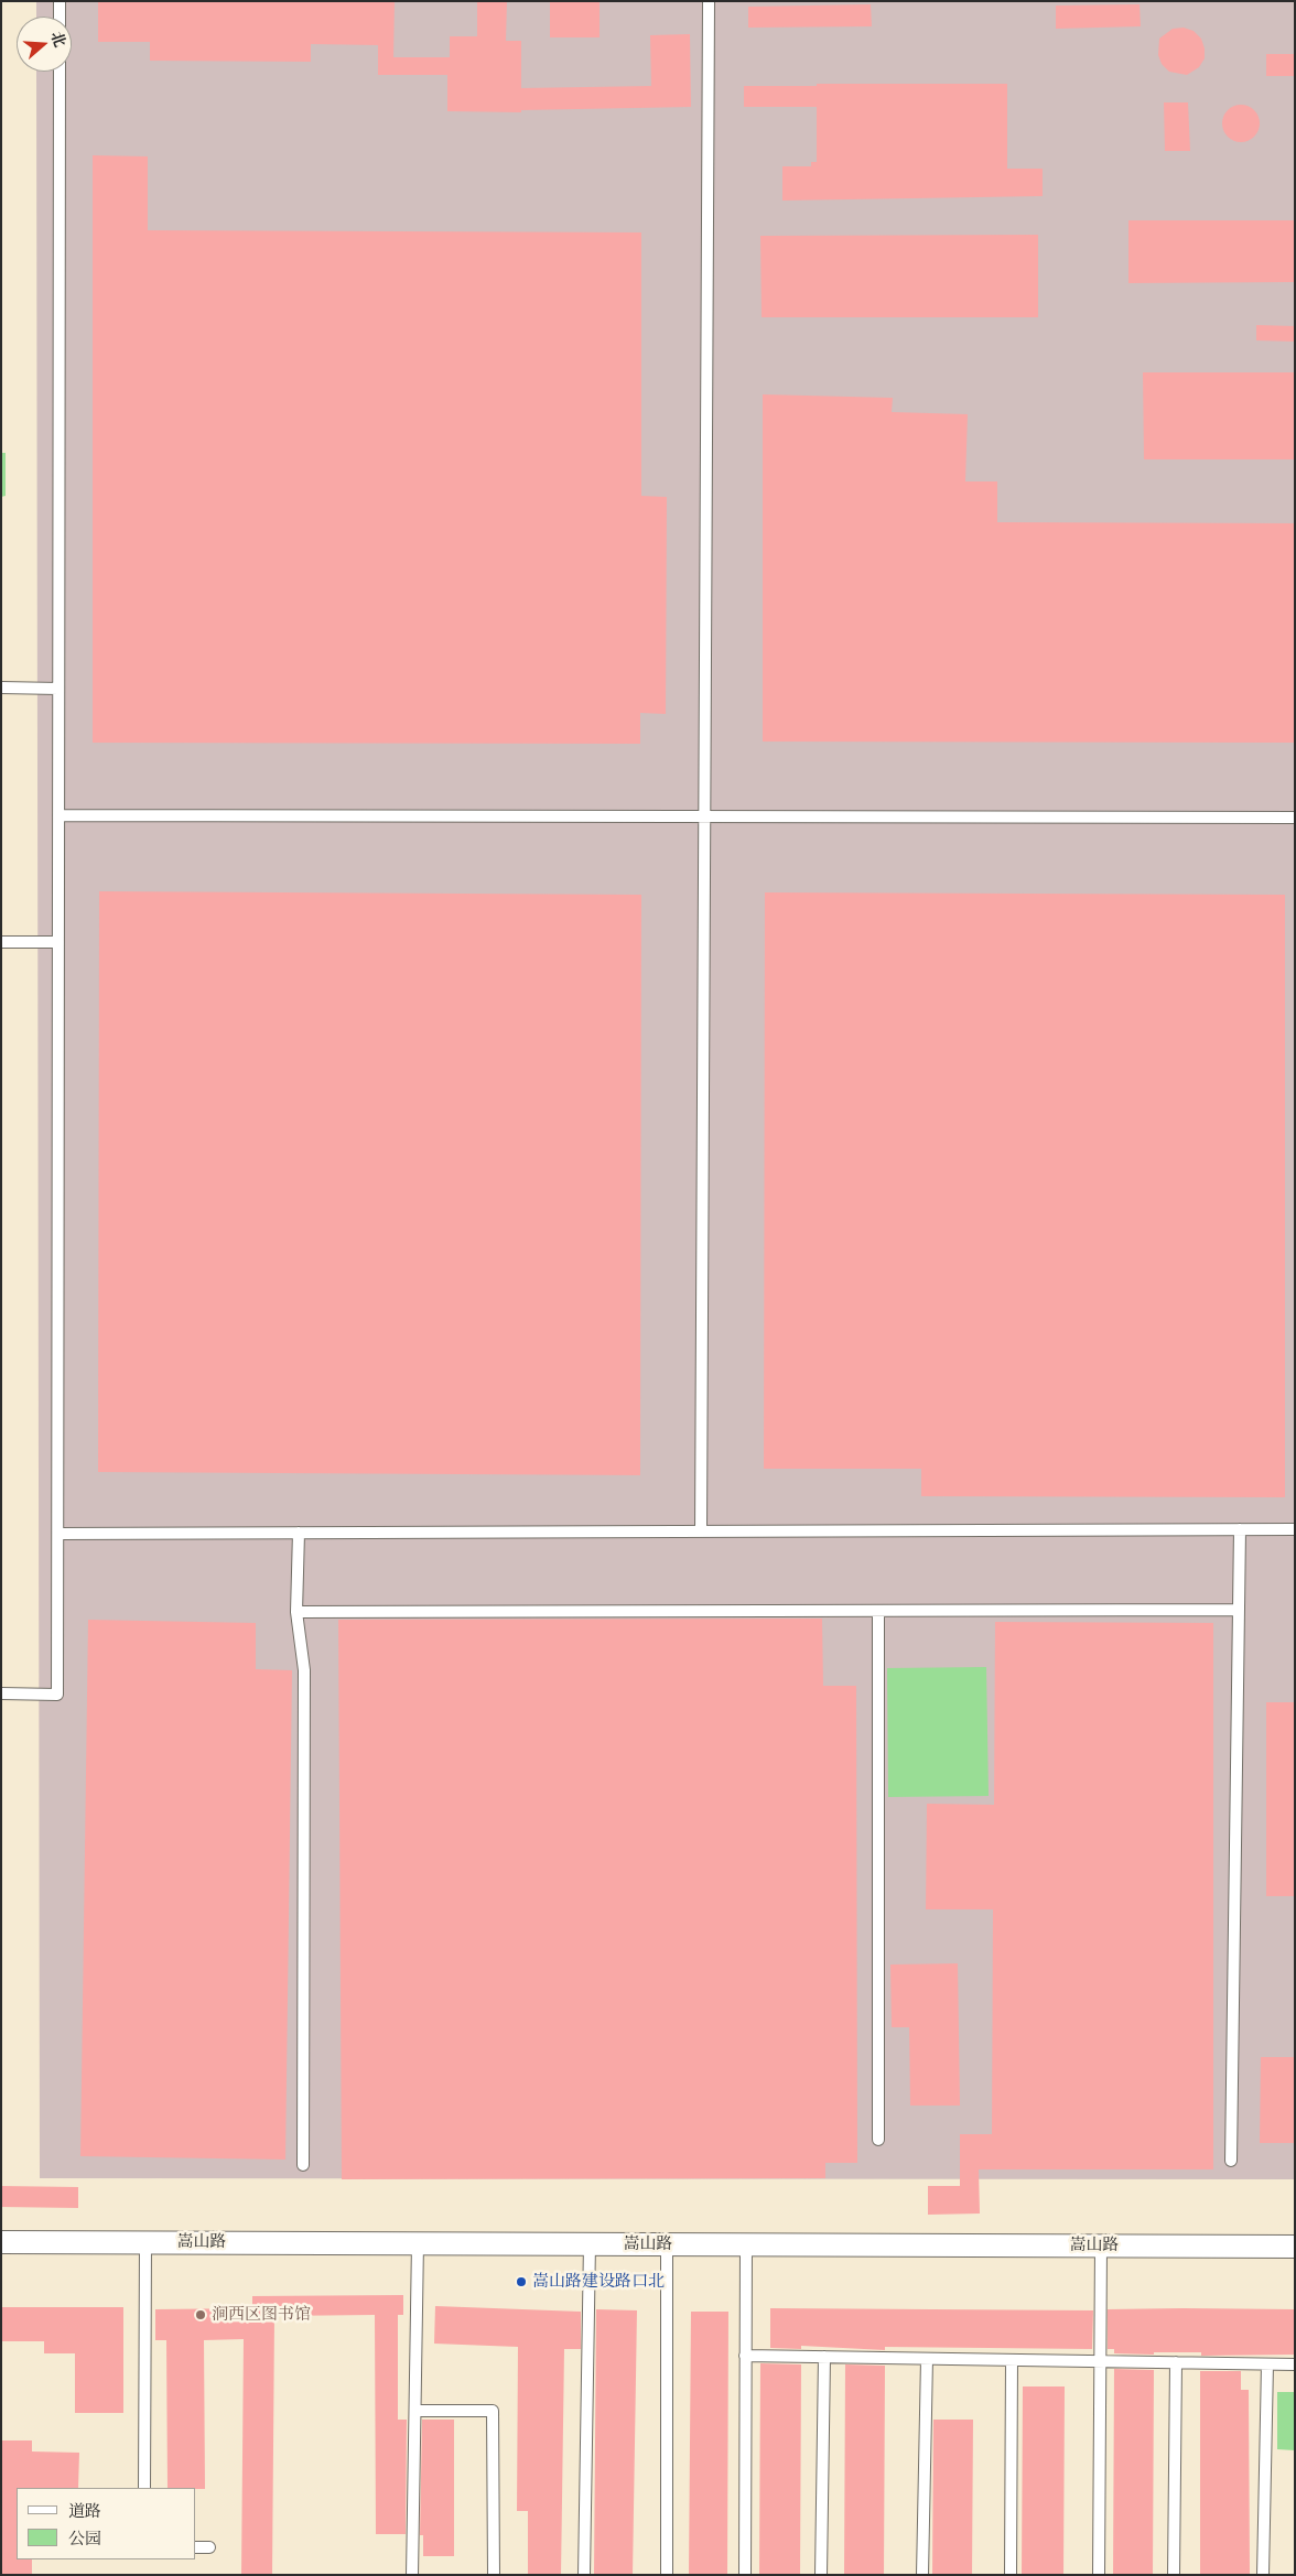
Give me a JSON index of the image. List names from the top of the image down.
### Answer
{
  "streets": {
    "street": ["嵩山路"]
  },
  "places": ["嵩山路建设路口北", "涧西区图书馆"],
  "legend": ["道路", "公园"],
  "north": "right"
}
